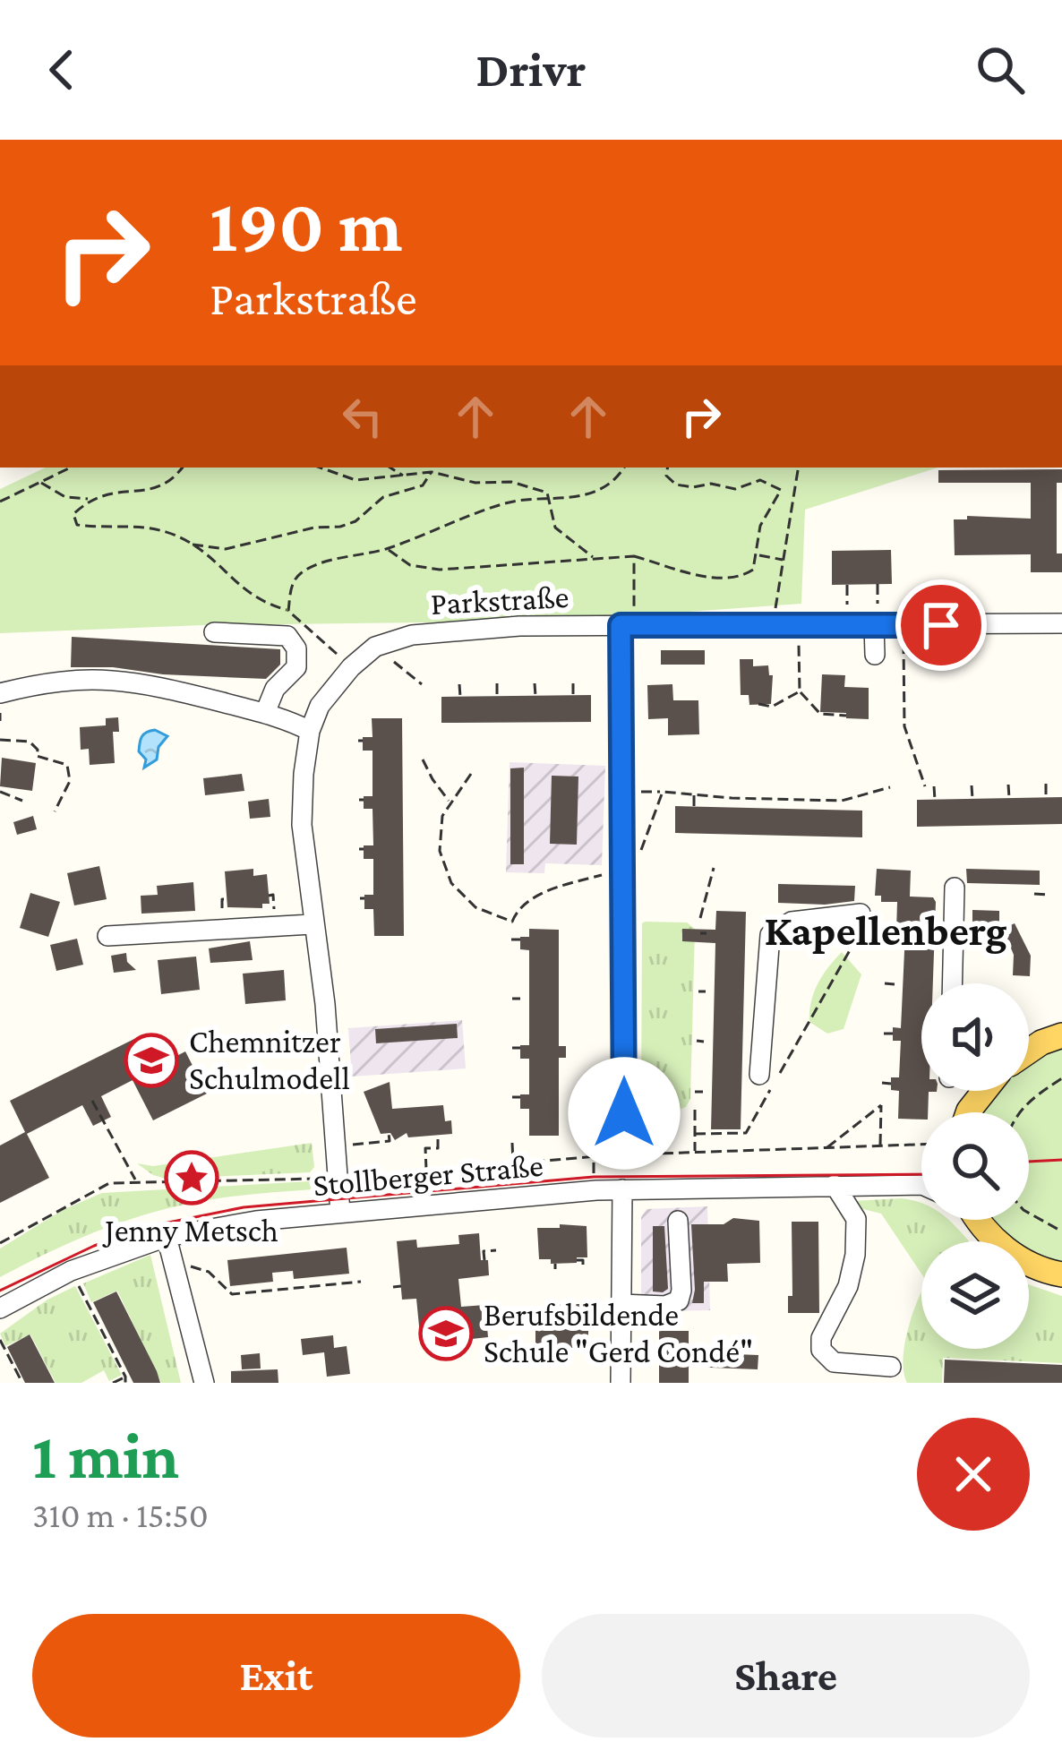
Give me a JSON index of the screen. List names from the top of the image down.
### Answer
{
  "streets": {
    "street": ["Parkstraße", "Stollberger Straße"]
  },
  "crossings": [
    ["Parkstraße", "Stollberger Straße"]
  ],
  "districts": ["Kapellenberg"],
  "places": {
    "school or university": ["Chemnitzer Schulmodell", "Berufsbildende Schule \"Gerd Condé\""],
    "place": ["Jenny Metsch"]
  },
  "page": {
    "header": "Drivr",
    "turn": ["190 m", "Parkstraße"],
    "heading": ["1 min", "310 m · 15:50"],
    "buttons": ["Exit", "Share"]
  }
}
